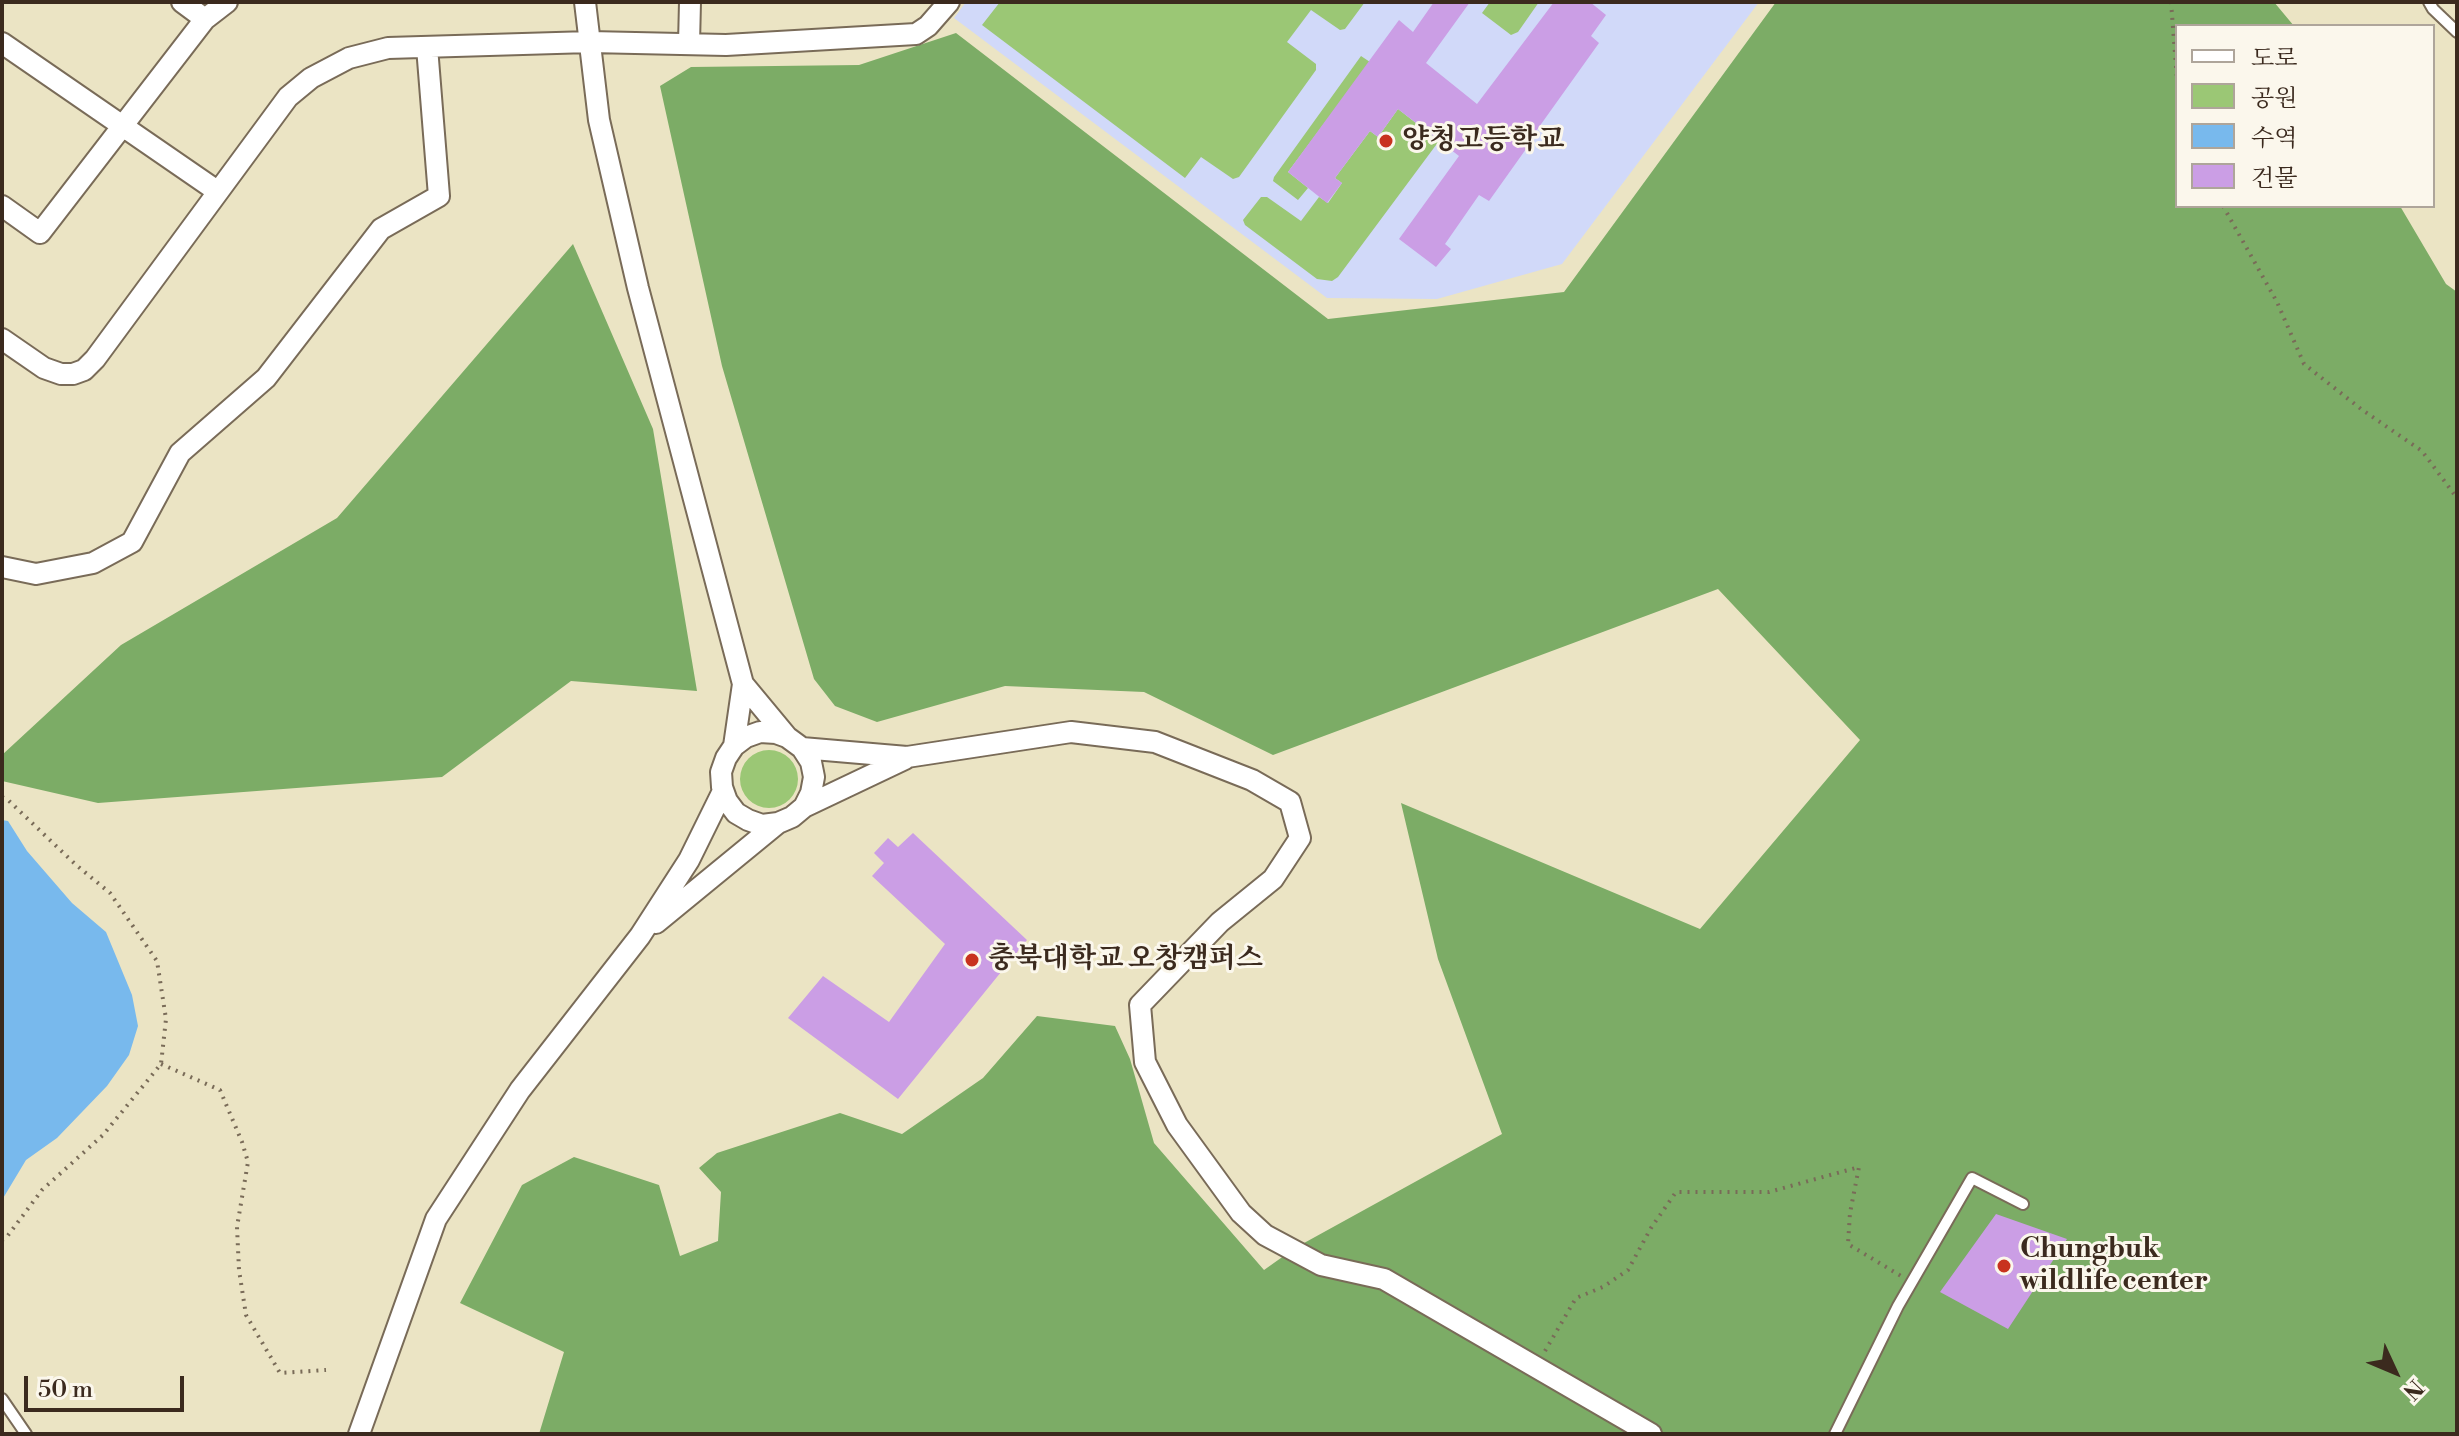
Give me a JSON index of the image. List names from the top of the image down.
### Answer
{
  "places": ["양청고등학교", "충북대학교 오창캠퍼스", "Chungbuk wildlife center"],
  "legend": [
    "도로",
    "공원",
    "수역",
    "건물"
  ],
  "scale_bar": "50 m",
  "north": "bottom right"
}
